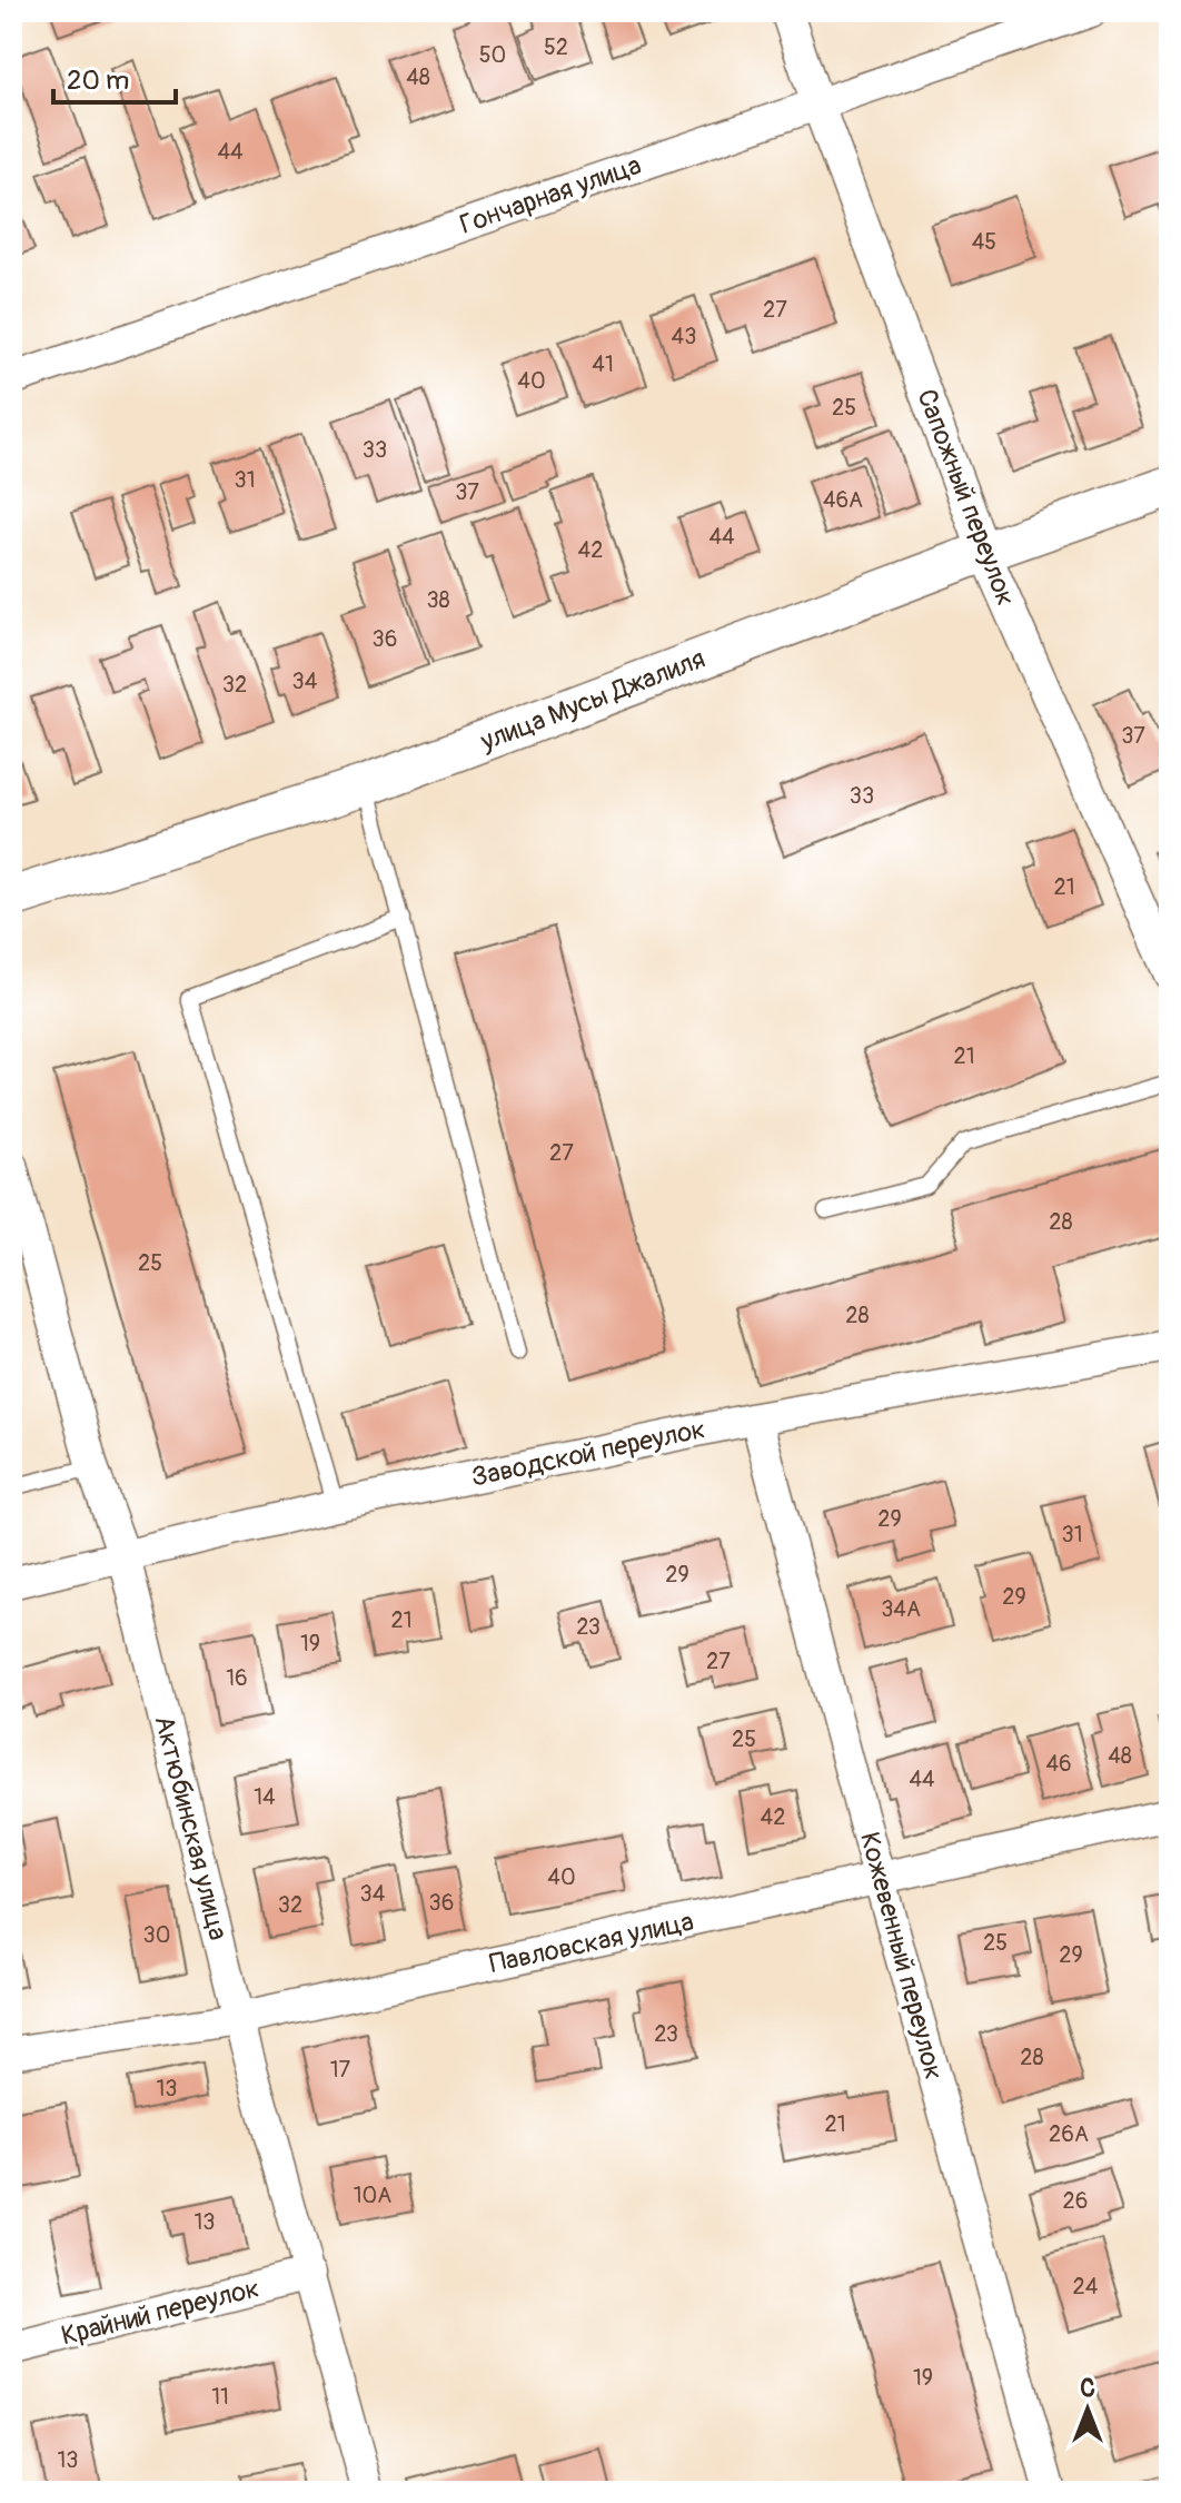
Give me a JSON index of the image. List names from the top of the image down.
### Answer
{
  "streets": {
    "street": [
      "Гончарная улица",
      "Сапожный переулок",
      "улица Мусы Джалиля",
      "Заводской переулок",
      "Актюбинская улица",
      "Павловская улица",
      "Кожевенный переулок",
      "Крайний переулок"
    ]
  },
  "crossings": [
    ["Гончарная улица", "Сапожный переулок"],
    ["Сапожный переулок", "улица Мусы Джалиля"],
    ["Заводской переулок", "Актюбинская улица"],
    ["Заводской переулок", "Кожевенный переулок"],
    ["Актюбинская улица", "Павловская улица"],
    ["Актюбинская улица", "Крайний переулок"],
    ["Павловская улица", "Кожевенный переулок"]
  ],
  "house_numbers": [
    "52",
    "50",
    "48",
    "44",
    "45",
    "27",
    "43",
    "41",
    "40",
    "25",
    "33",
    "31",
    "37",
    "46А",
    "44",
    "42",
    "38",
    "36",
    "34",
    "32",
    "37",
    "33",
    "21",
    "21",
    "27",
    "28",
    "25",
    "28",
    "29",
    "31",
    "29",
    "29",
    "34А",
    "21",
    "23",
    "19",
    "27",
    "16",
    "25",
    "48",
    "46",
    "44",
    "14",
    "42",
    "40",
    "34",
    "36",
    "32",
    "30",
    "25",
    "29",
    "23",
    "28",
    "17",
    "13",
    "21",
    "26А",
    "10А",
    "26",
    "13",
    "24",
    "19",
    "11",
    "13"
  ],
  "scale_bar": "20 m",
  "north": "top"
}
